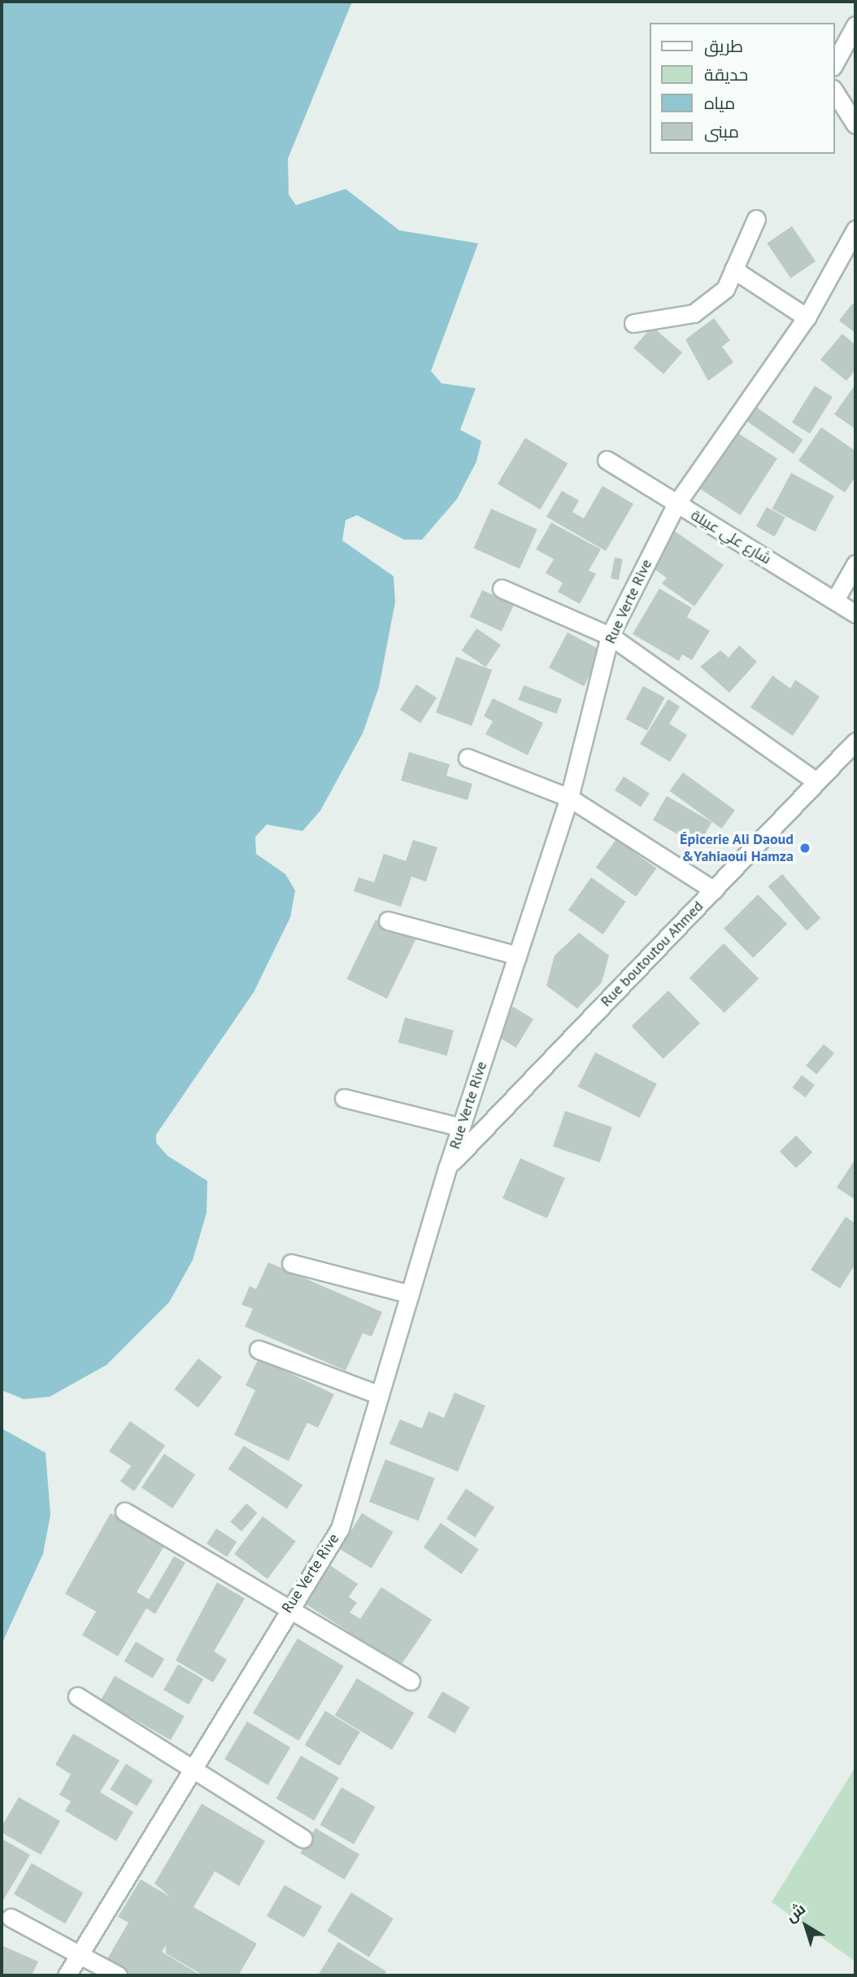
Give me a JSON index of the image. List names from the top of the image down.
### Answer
{
  "streets": {
    "street": ["شارع علي عبيلة", "Rue Verte Rive", "Rue boutoutou Ahmed"]
  },
  "crossings": [
    ["شارع علي عبيلة", "Rue Verte Rive"],
    ["Rue Verte Rive", "Rue boutoutou Ahmed"]
  ],
  "places": ["Épicerie Ali Daoud &Yahiaoui Hamza"],
  "legend": [
    "طريق",
    "حديقة",
    "مياه",
    "مبنى"
  ],
  "north": "top left"
}
